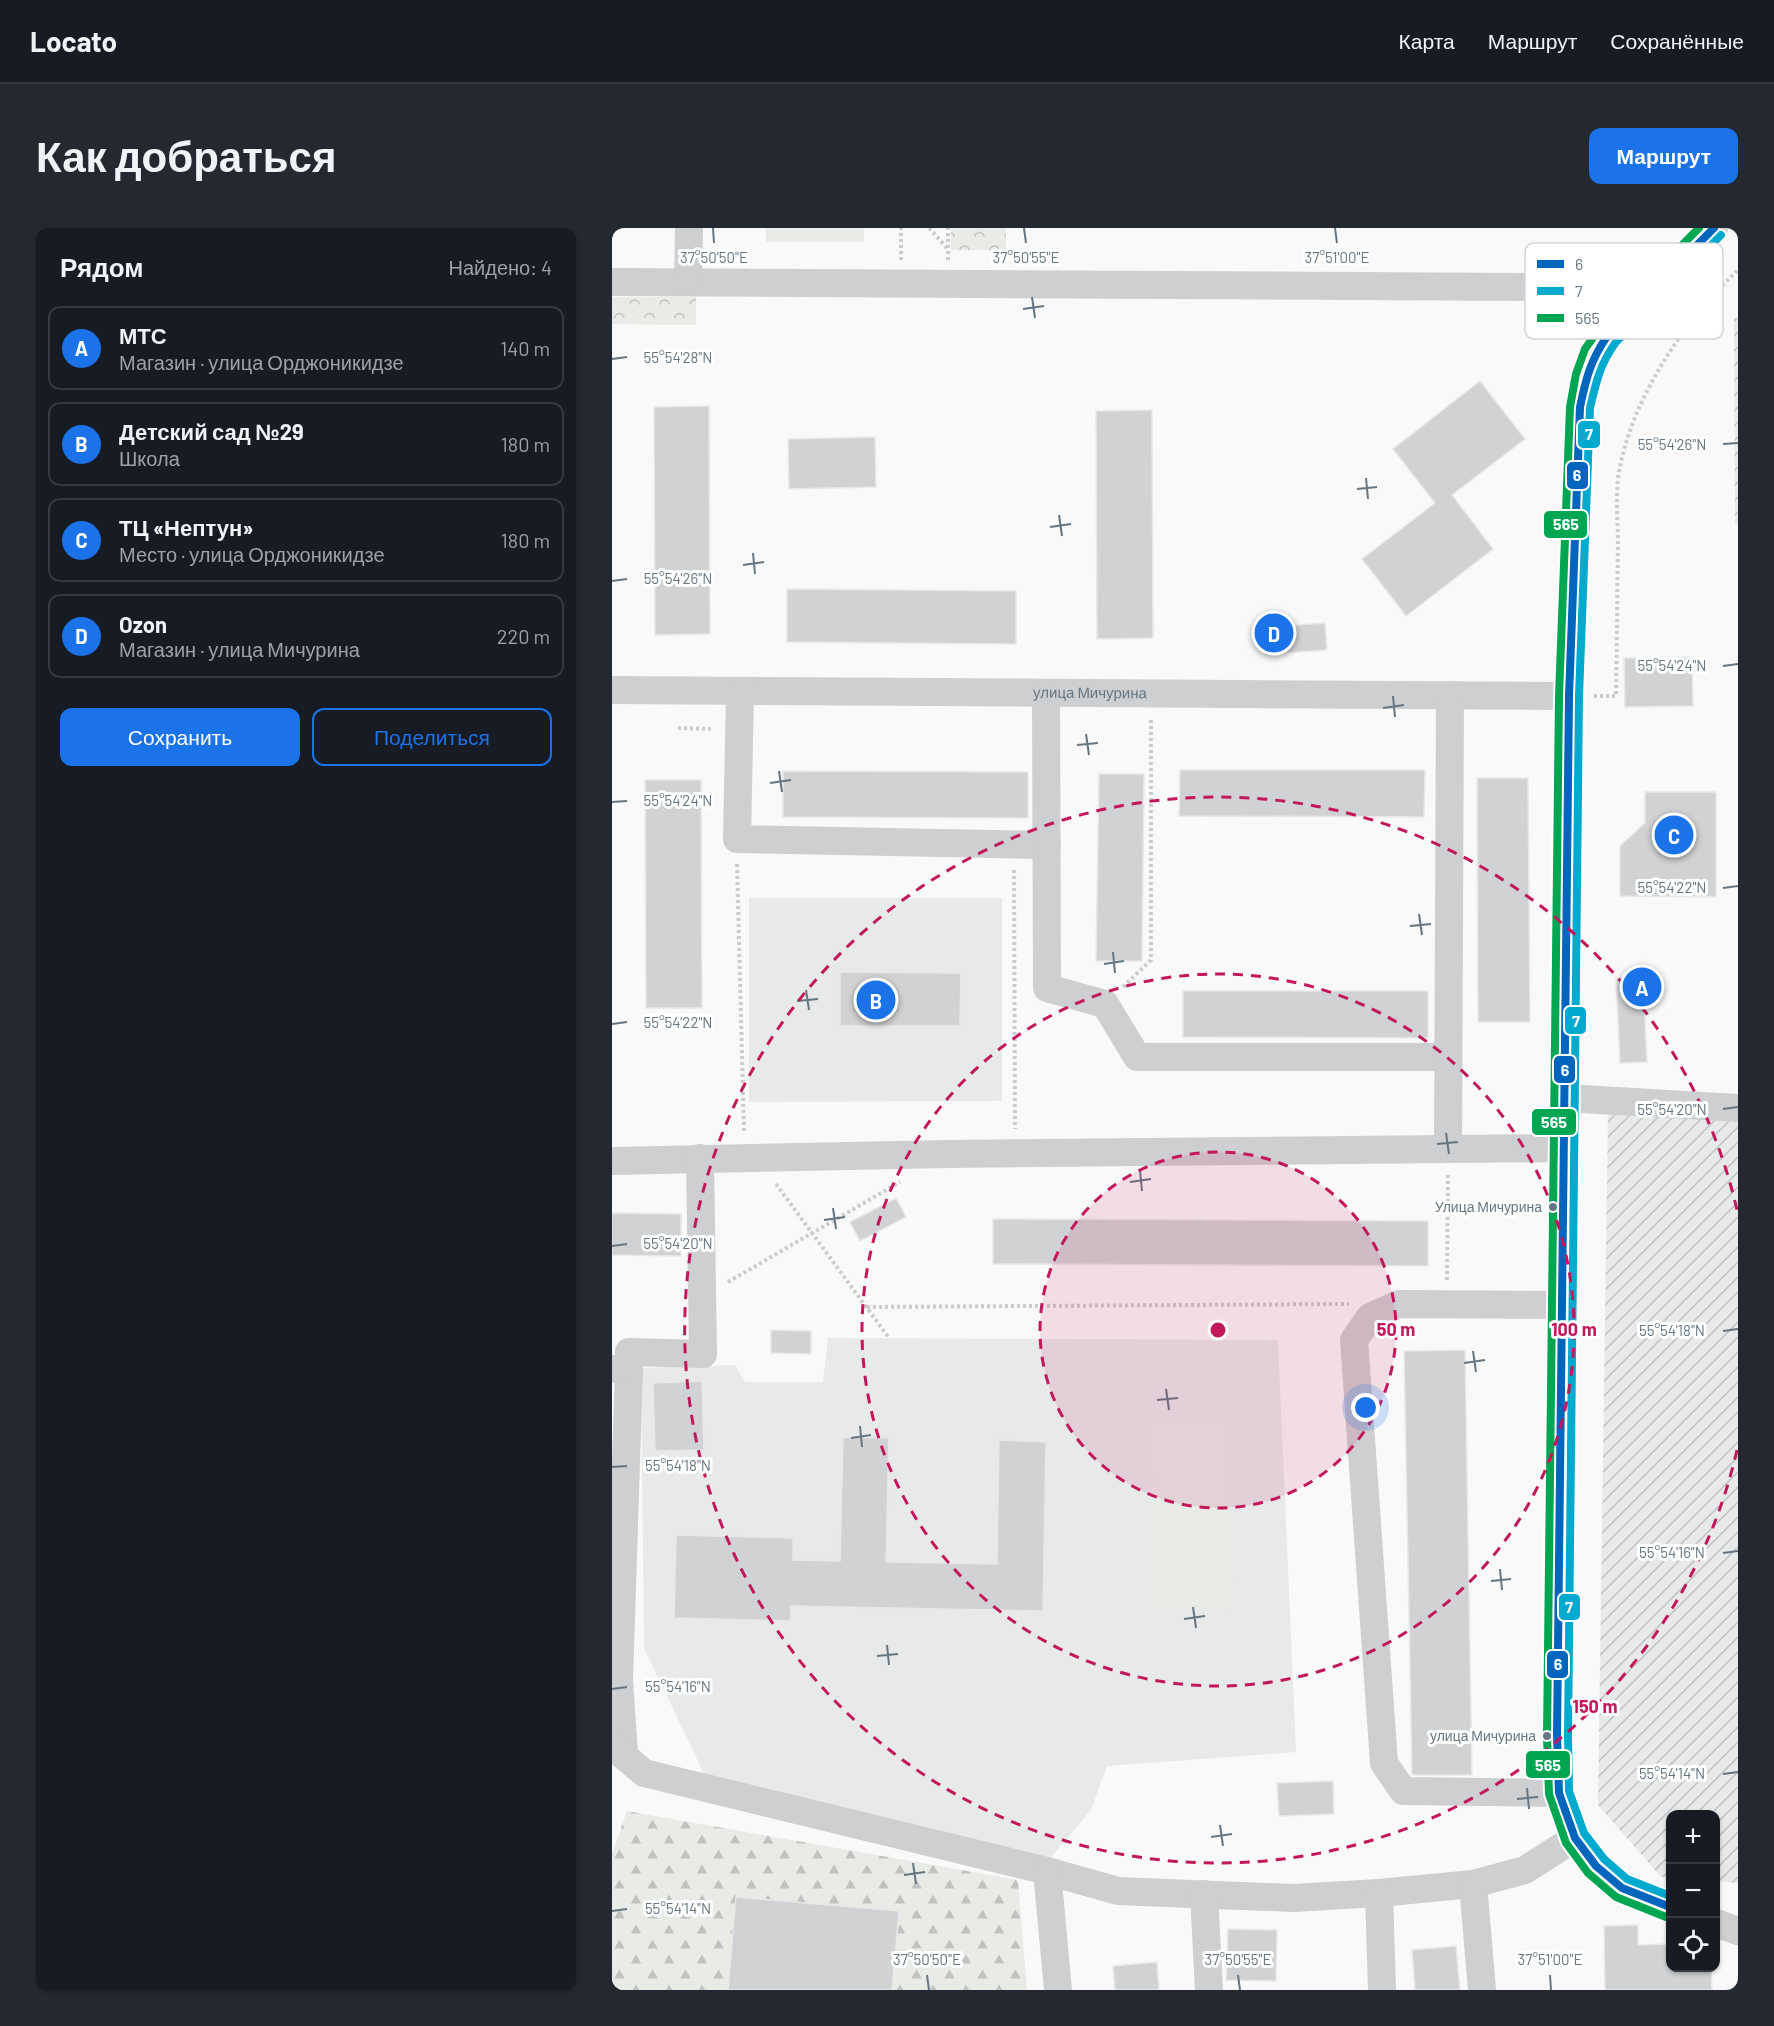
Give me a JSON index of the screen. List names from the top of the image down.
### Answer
{
  "streets": {
    "street": ["улица Мичурина"]
  },
  "places": ["Улица Мичурина", "улица Мичурина"],
  "lines": ["transit line 6", "transit line 565", "transit line 7"],
  "legend": ["6", "7", "565"],
  "page": {
    "header": "Locato",
    "nav": ["Карта", "Маршрут", "Сохранённые"],
    "buttons": [
      "Маршрут",
      ["Сохранить", "Поделиться"]
    ],
    "title": "Как добраться",
    "heading": ["Рядом", "Найдено: 4"],
    "list": [
      {
        "mark": "A",
        "name": "МТС",
        "note": "Магазин · улица Орджоникидзе",
        "value": "140 m"
      },
      {
        "mark": "B",
        "name": "Детский сад №29",
        "note": "Школа",
        "value": "180 m"
      },
      {
        "mark": "C",
        "name": "ТЦ «Нептун»",
        "note": "Место · улица Орджоникидзе",
        "value": "180 m"
      },
      {
        "mark": "D",
        "name": "Ozon",
        "note": "Магазин · улица Мичурина",
        "value": "220 m"
      }
    ],
    "pins": [
      "D",
      "C",
      "A",
      "B"
    ],
    "map_buttons": ["+", "−"]
  },
  "coordinates": [
    "37°50'50\"E",
    "37°50'55\"E",
    "37°51'00\"E",
    "55°54'28\"N",
    "55°54'26\"N",
    "55°54'24\"N",
    "55°54'22\"N",
    "55°54'20\"N",
    "55°54'18\"N",
    "55°54'16\"N",
    "55°54'14\"N"
  ],
  "rings": ["50 m", "100 m", "150 m"]
}
